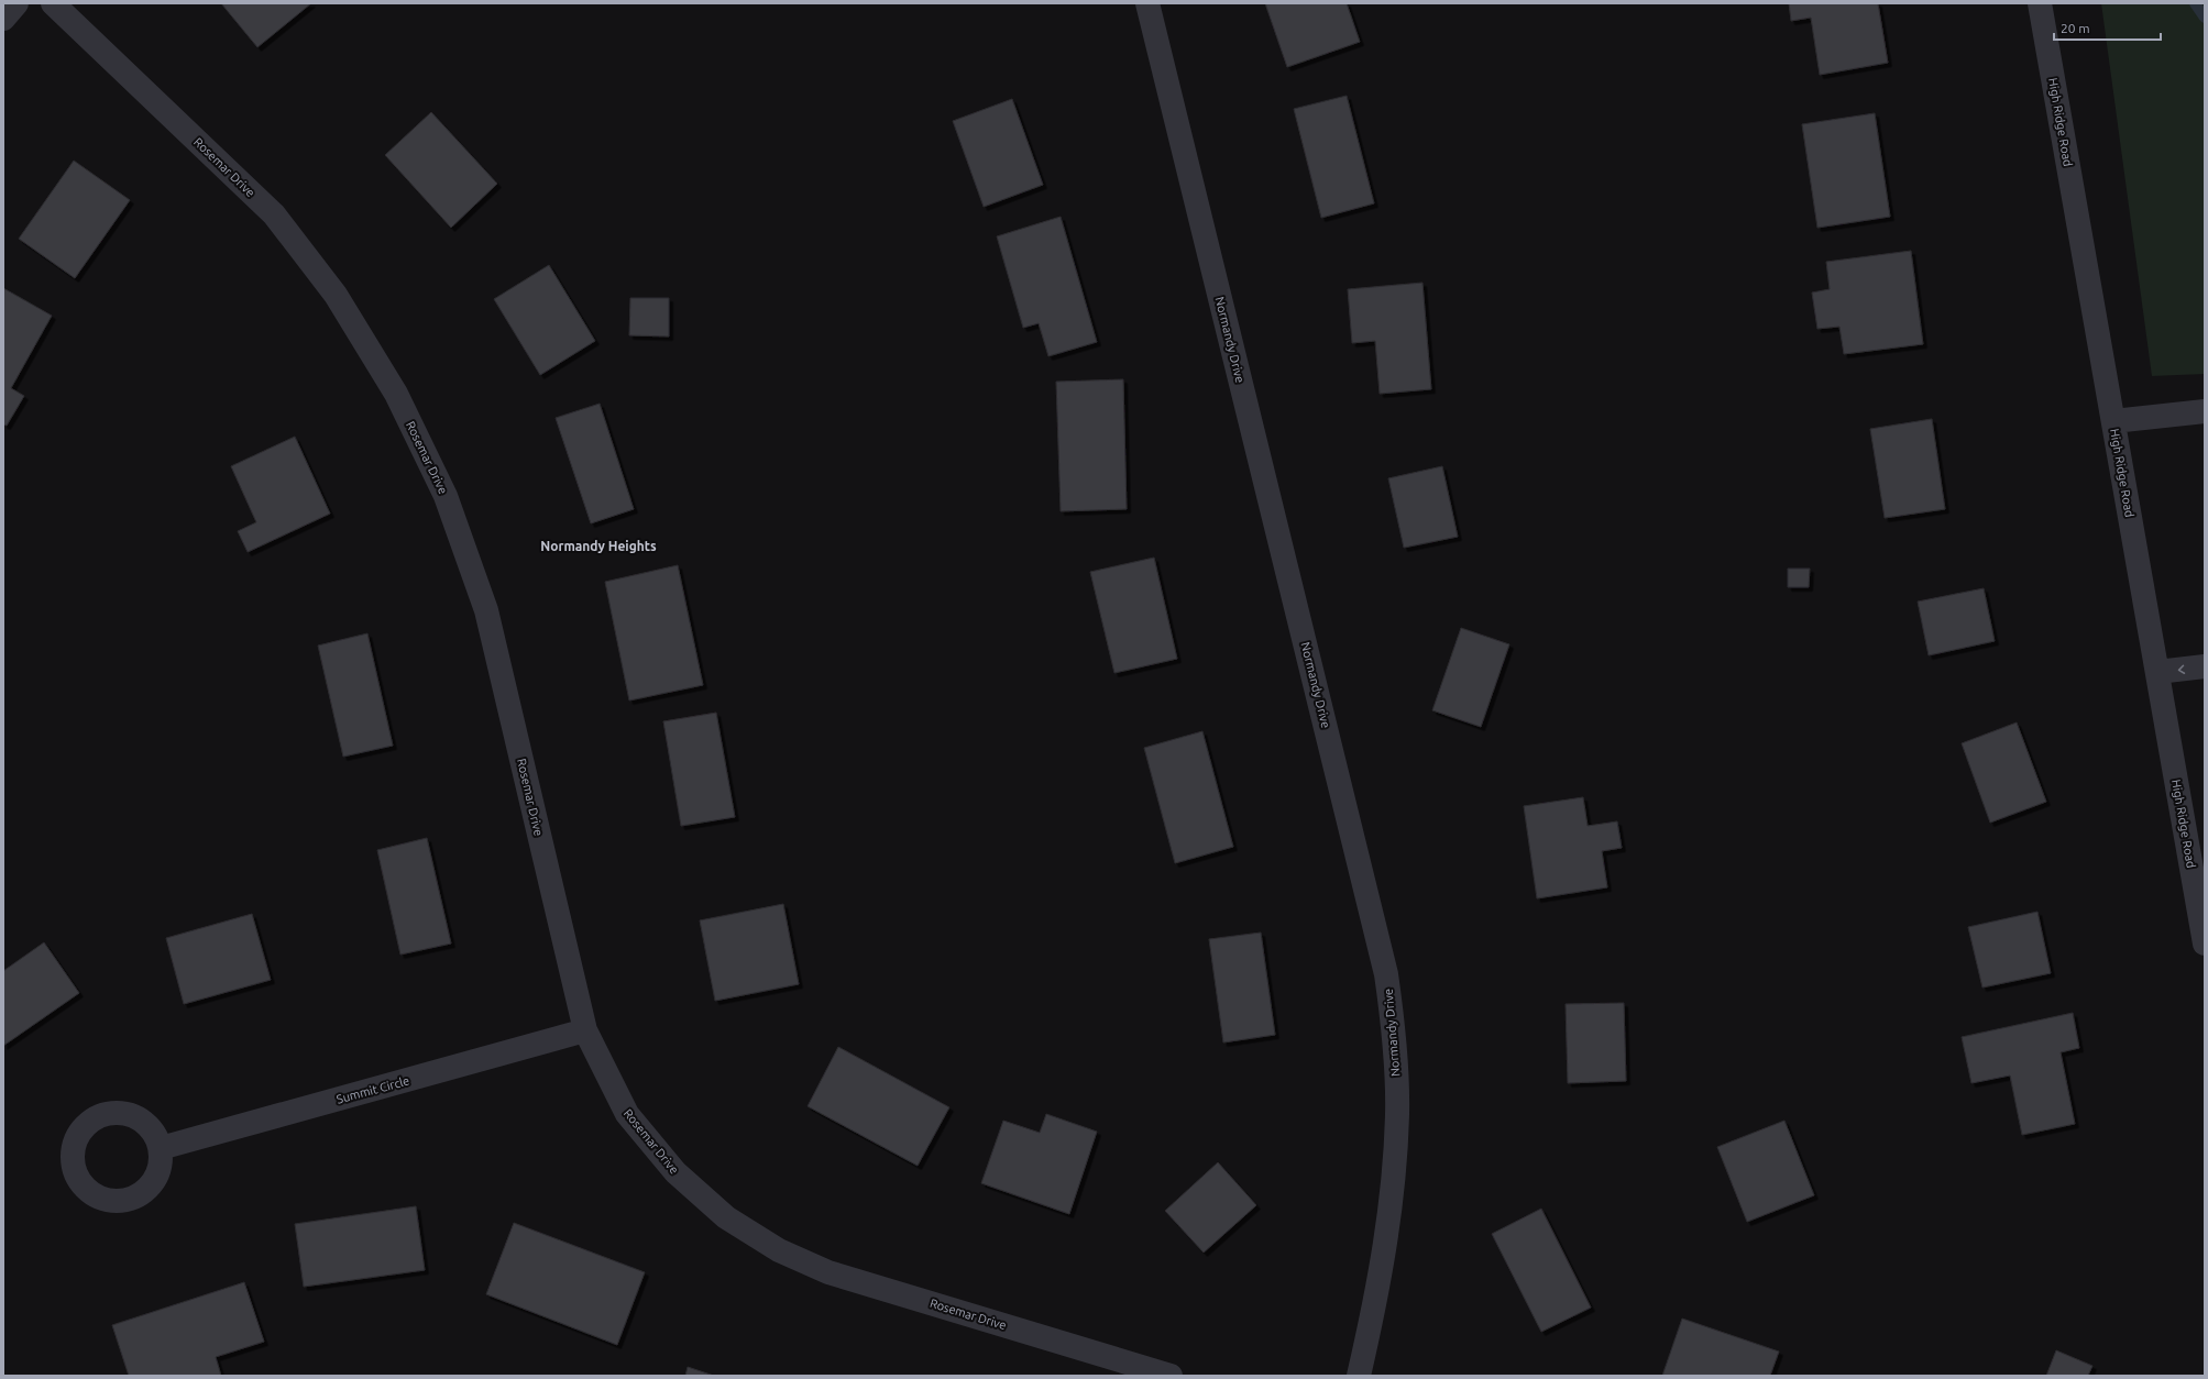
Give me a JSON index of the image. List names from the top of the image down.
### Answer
{
  "streets": {
    "street": [
      "High Ridge Road",
      "Rosemar Drive",
      "Normandy Drive",
      "Summit Circle"
    ]
  },
  "crossings": [
    ["Rosemar Drive", "Summit Circle"]
  ],
  "districts": ["Normandy Heights"],
  "scale_bar": "20 m"
}
